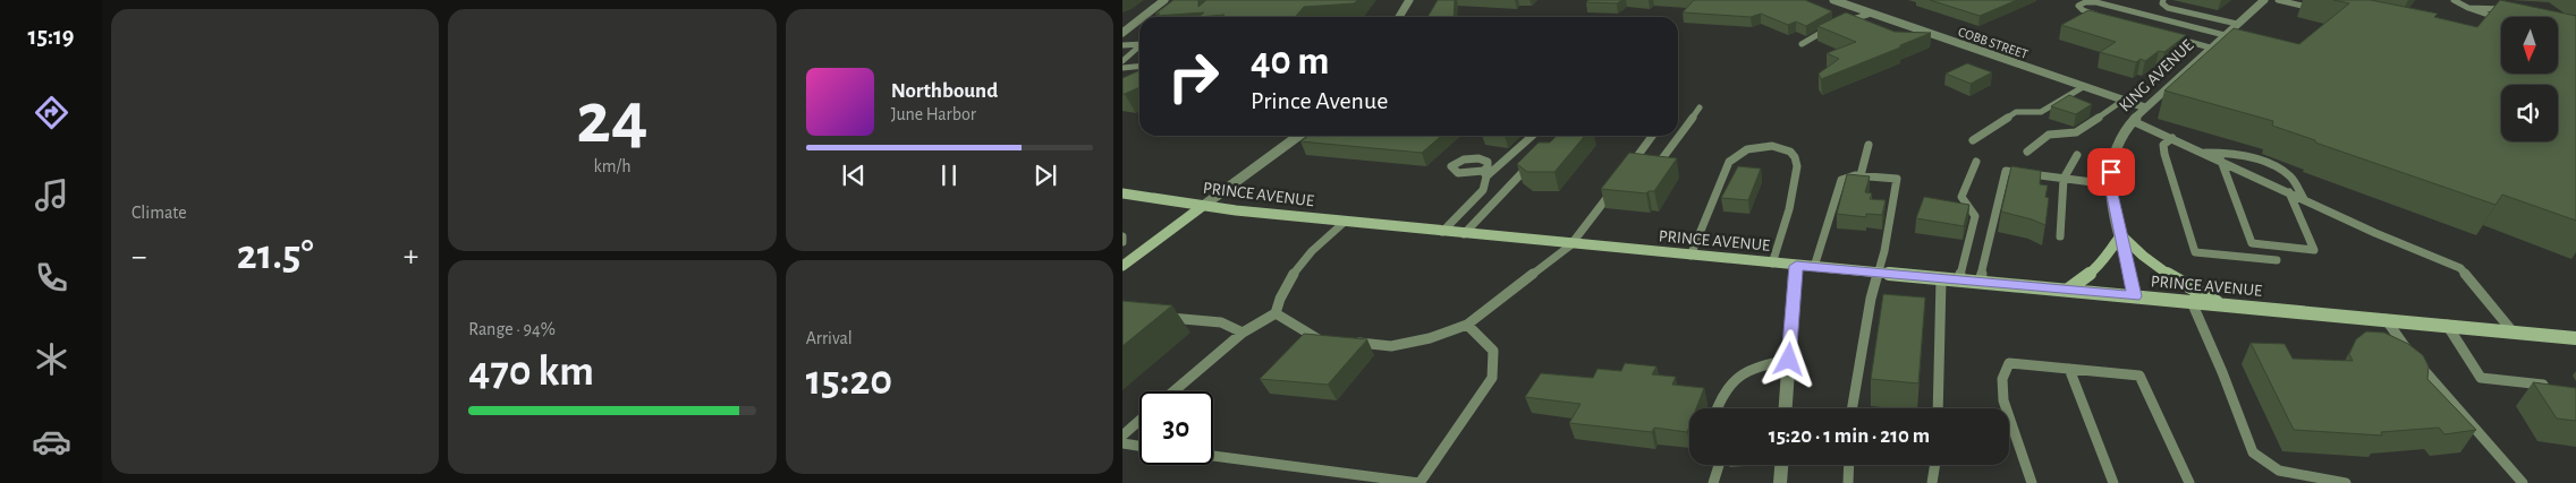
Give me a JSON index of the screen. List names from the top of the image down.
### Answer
{
  "streets": {
    "main road": ["PRINCE AVENUE"],
    "street": ["COBB STREET", "KING AVENUE"]
  },
  "crossings": [
    ["COBB STREET", "KING AVENUE"],
    ["KING AVENUE", "PRINCE AVENUE"]
  ],
  "north": "bottom",
  "page": {
    "tabs": "15:19",
    "tile": [
      "Climate",
      ["24", "km/h"],
      ["Range · 94%", "470 km"],
      ["Arrival", "15:20"]
    ],
    "turn": ["40 m", "Prince Avenue"],
    "song": ["Northbound", "June Harbor"],
    "heat": ["−", "21.5°", "+"],
    "limit": "30",
    "trip": "15:20 · 1 min · 210 m"
  }
}
